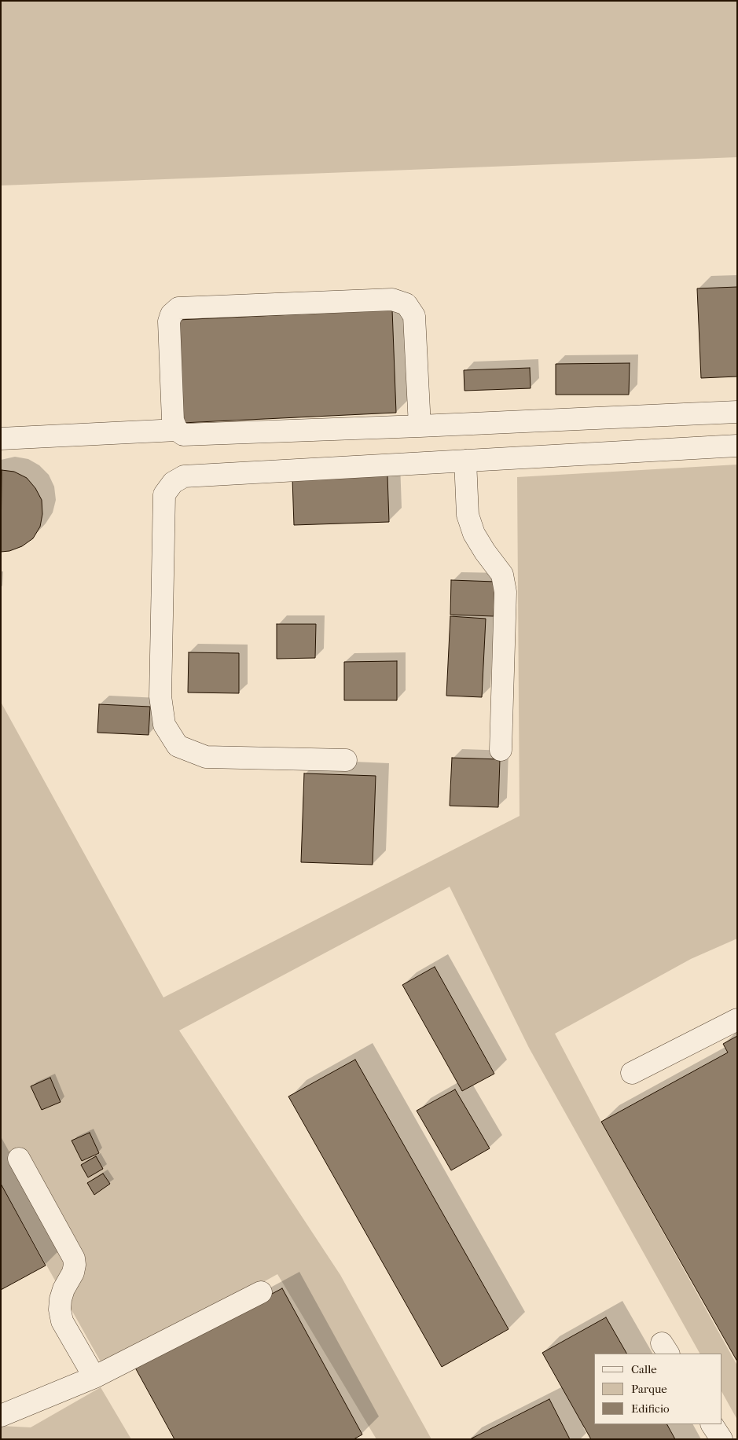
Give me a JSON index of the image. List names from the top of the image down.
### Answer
{
  "legend": ["Calle", "Parque", "Edificio"]
}
